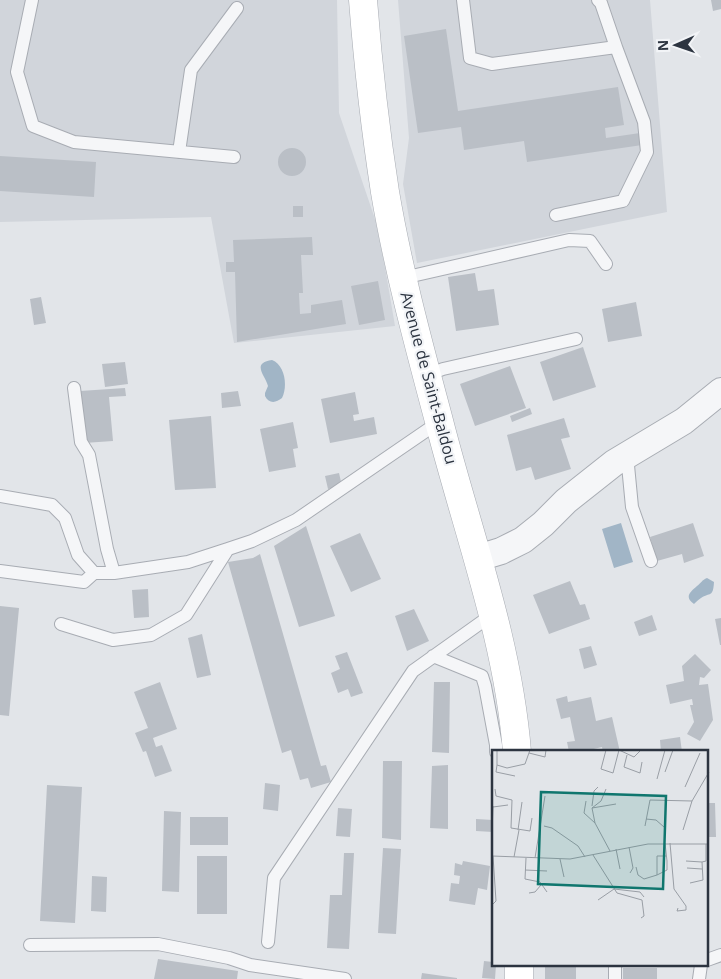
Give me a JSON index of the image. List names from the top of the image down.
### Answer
{
  "streets": {
    "street": ["Avenue de Saint-Baldou"]
  },
  "north": "left"
}
